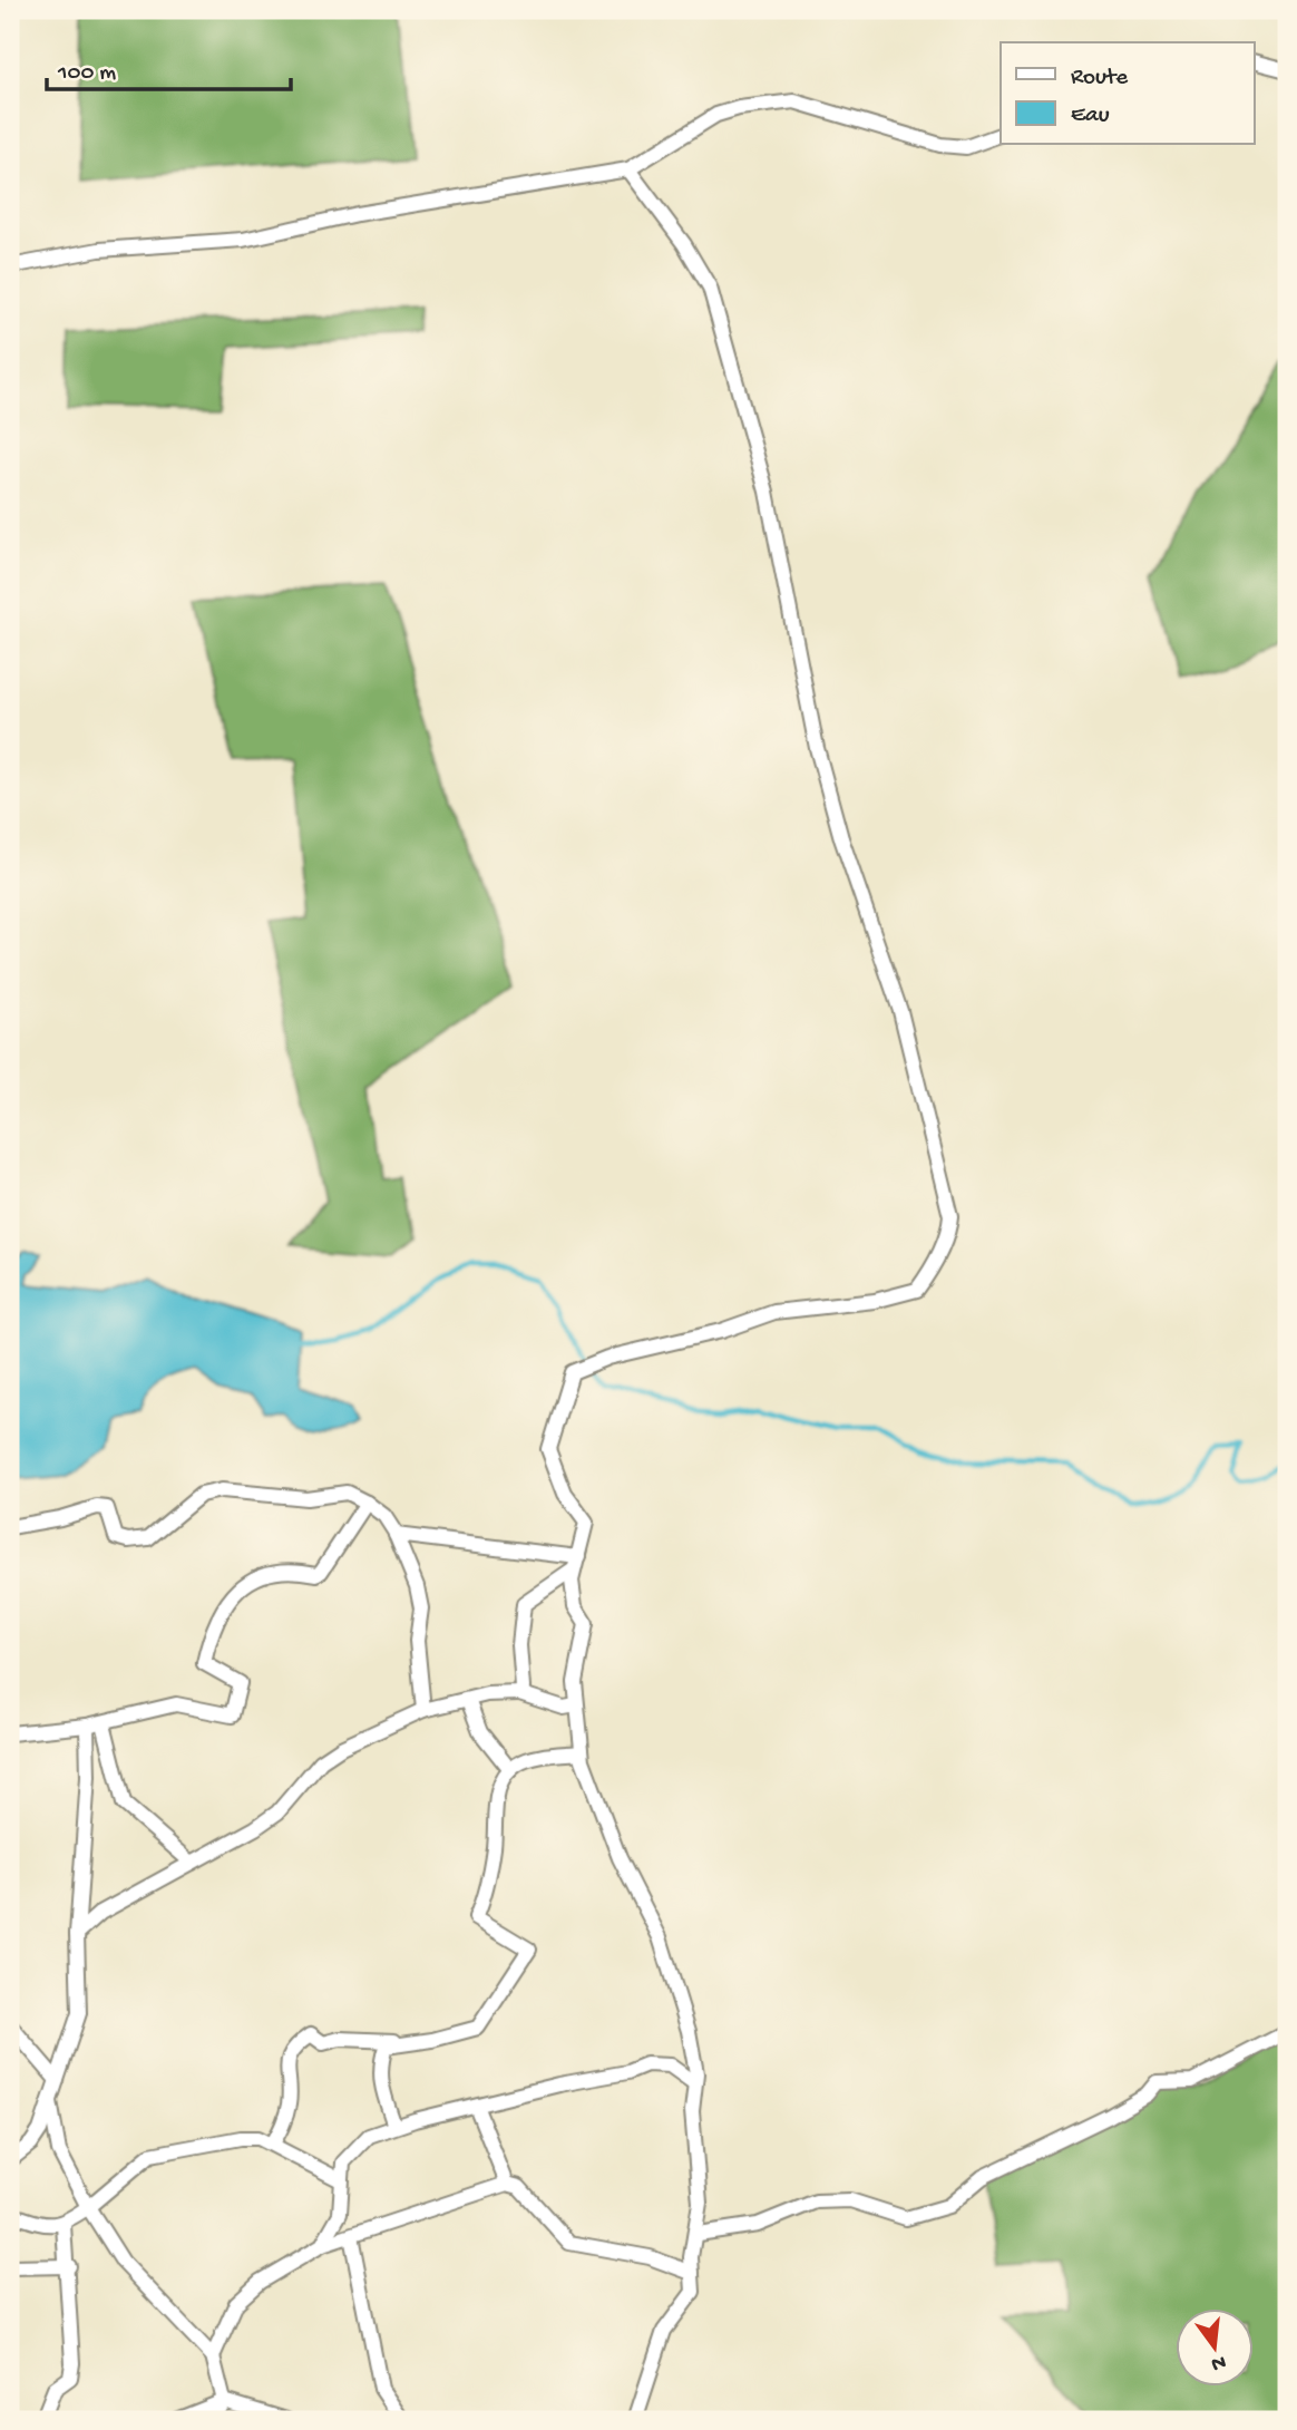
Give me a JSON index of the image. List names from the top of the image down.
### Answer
{
  "legend": ["Route", "Eau"],
  "scale_bar": "100 m",
  "north": "bottom"
}
